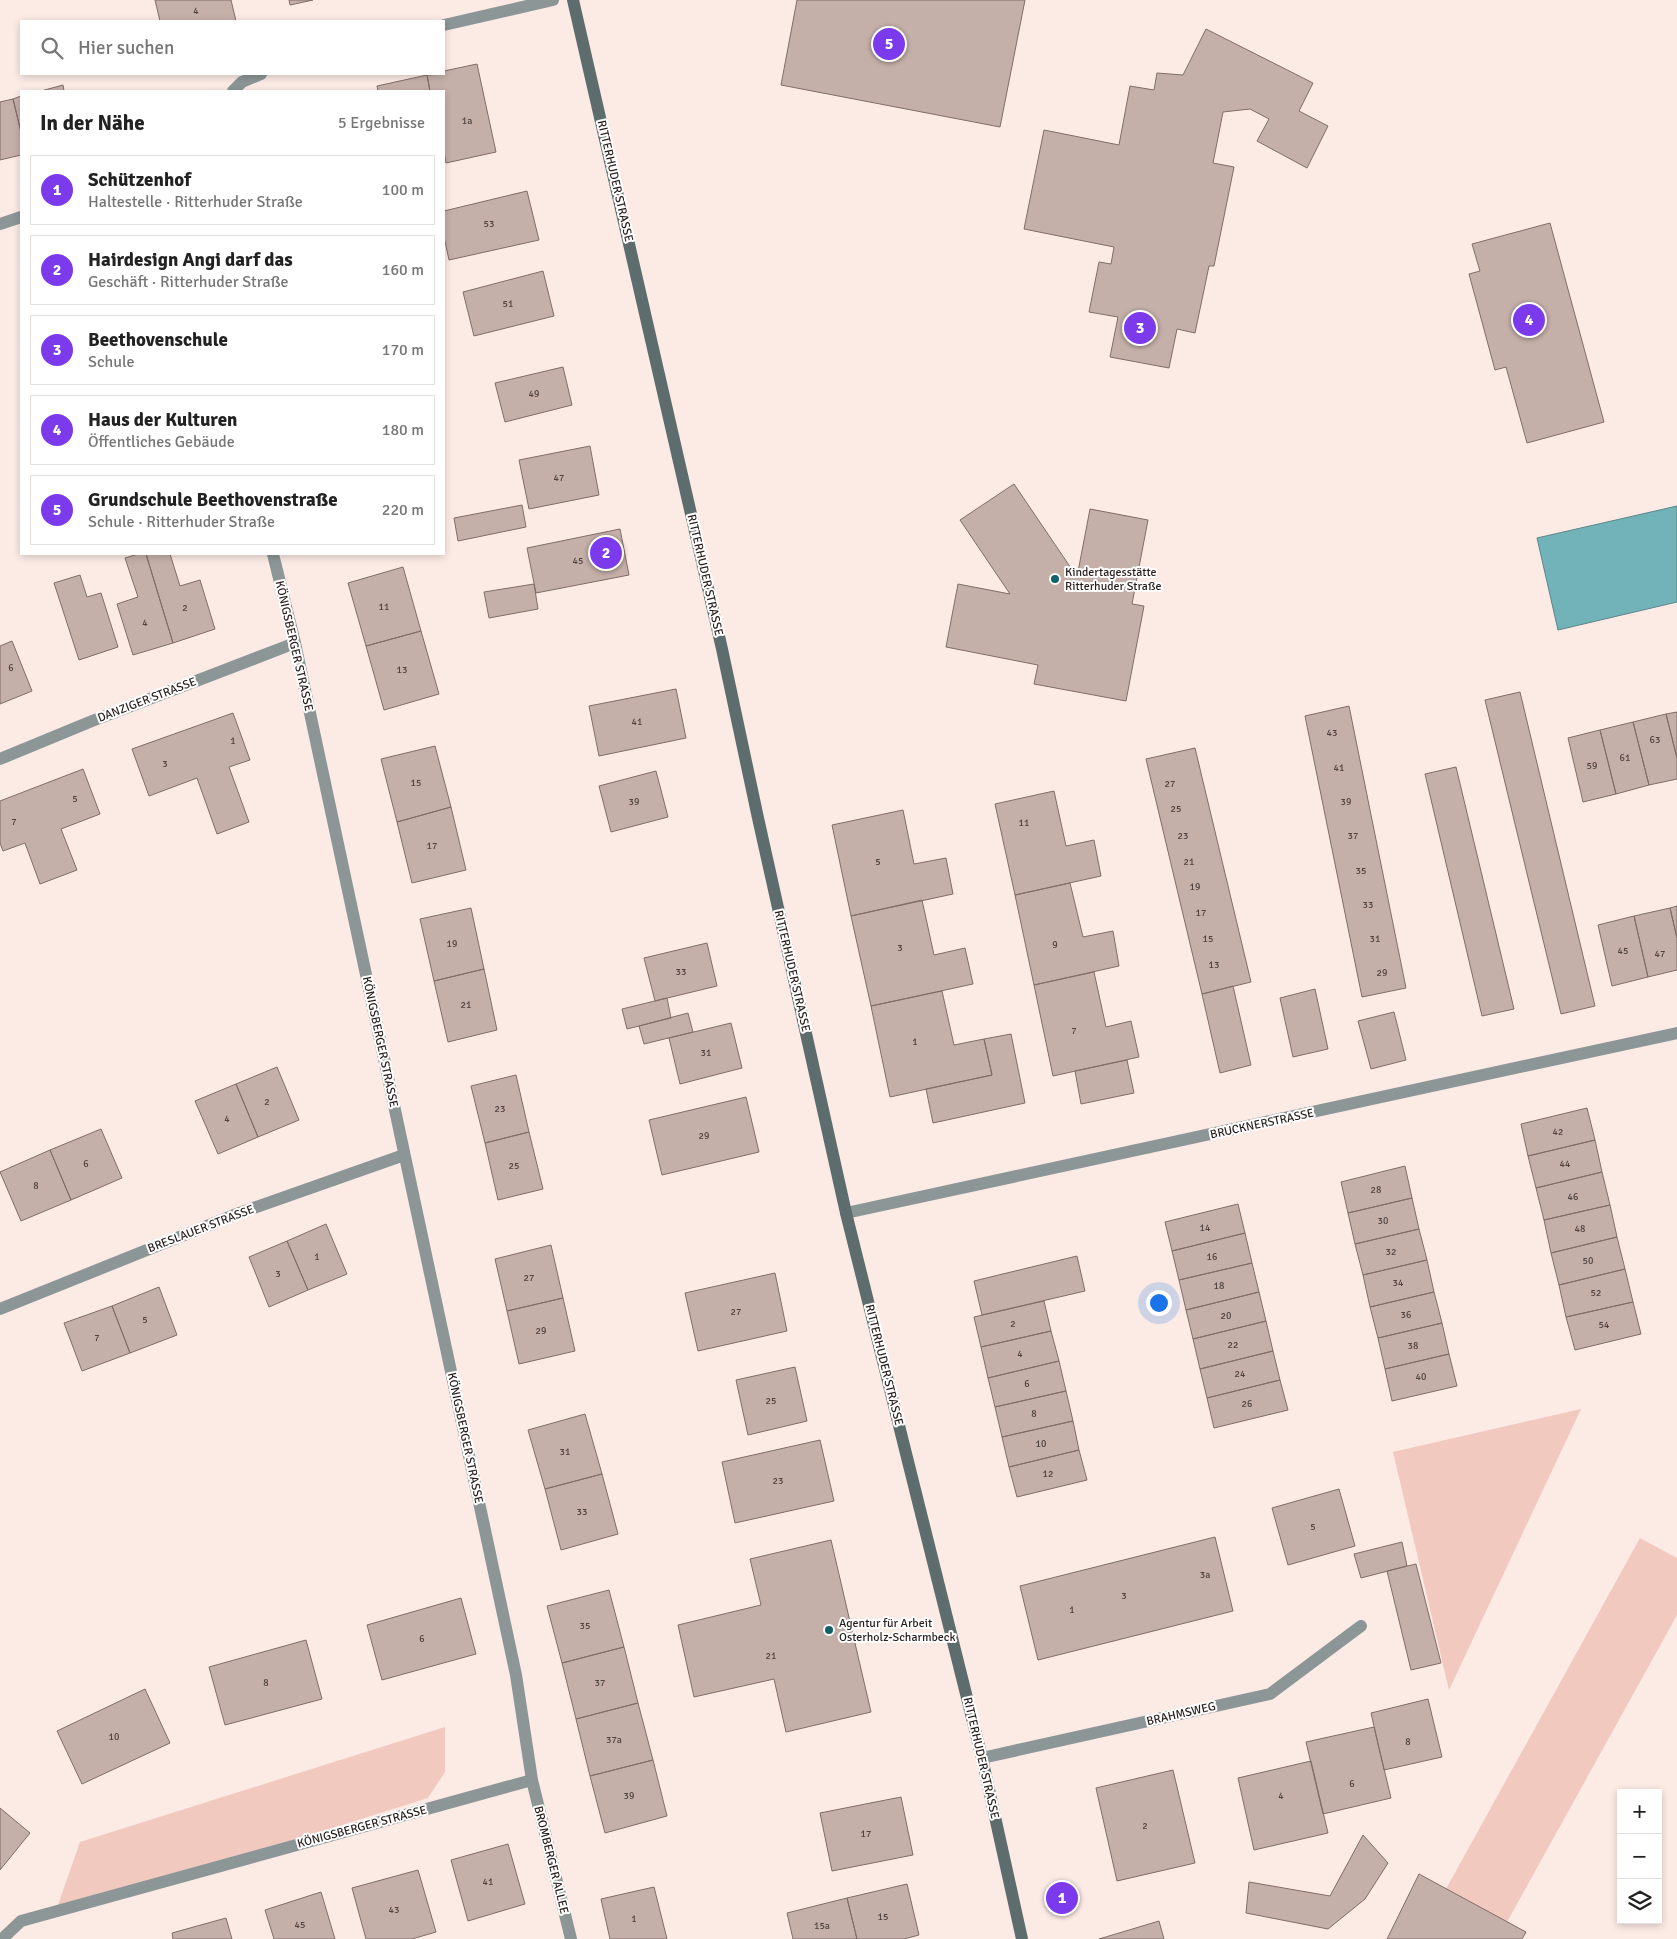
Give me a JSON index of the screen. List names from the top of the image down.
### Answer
{
  "streets": {
    "street": [
      "RITTERHUDER STRASSE",
      "KÖNIGSBERGER STRASSE",
      "DANZIGER STRASSE",
      "BRUCKNERSTRASSE",
      "BRESLAUER STRASSE",
      "BRAHMSWEG",
      "BROMBERGER ALLEE"
    ]
  },
  "crossings": [
    ["RITTERHUDER STRASSE", "BRUCKNERSTRASSE"],
    ["RITTERHUDER STRASSE", "BRAHMSWEG"],
    ["KÖNIGSBERGER STRASSE", "DANZIGER STRASSE"],
    ["KÖNIGSBERGER STRASSE", "BRESLAUER STRASSE"],
    ["KÖNIGSBERGER STRASSE", "BROMBERGER ALLEE"]
  ],
  "places": ["Kindertagesstätte Ritterhuder Straße", "Agentur für Arbeit Osterholz-Scharmbeck"],
  "house_numbers": [
    "4",
    "1a",
    "53",
    "51",
    "49",
    "47",
    "45",
    "11",
    "2",
    "4",
    "6",
    "13",
    "41",
    "43",
    "63",
    "1",
    "61",
    "3",
    "59",
    "41",
    "15",
    "27",
    "5",
    "39",
    "39",
    "25",
    "7",
    "11",
    "23",
    "37",
    "17",
    "5",
    "21",
    "35",
    "19",
    "33",
    "17",
    "15",
    "31",
    "19",
    "9",
    "3",
    "45",
    "47",
    "13",
    "33",
    "29",
    "21",
    "7",
    "1",
    "31",
    "2",
    "23",
    "4",
    "42",
    "29",
    "6",
    "44",
    "25",
    "8",
    "28",
    "46",
    "30",
    "14",
    "48",
    "32",
    "1",
    "16",
    "50",
    "3",
    "27",
    "34",
    "18",
    "52",
    "27",
    "36",
    "20",
    "5",
    "2",
    "54",
    "29",
    "7",
    "22",
    "38",
    "4",
    "24",
    "40",
    "6",
    "25",
    "26",
    "8",
    "10",
    "31",
    "12",
    "23",
    "33",
    "5",
    "3a",
    "3",
    "1",
    "35",
    "6",
    "21",
    "8",
    "37",
    "10",
    "37a",
    "8",
    "6",
    "39",
    "4",
    "2",
    "17",
    "41",
    "43",
    "15",
    "1",
    "45",
    "15a"
  ],
  "page": {
    "search": "Hier suchen",
    "pins": [
      "5",
      "4",
      "3",
      "2",
      "1"
    ],
    "heading": ["In der Nähe", "5 Ergebnisse"],
    "list": [
      {
        "mark": "1",
        "name": "Schützenhof",
        "note": "Haltestelle · Ritterhuder Straße",
        "value": "100 m"
      },
      {
        "mark": "2",
        "name": "Hairdesign Angi darf das",
        "note": "Geschäft · Ritterhuder Straße",
        "value": "160 m"
      },
      {
        "mark": "3",
        "name": "Beethovenschule",
        "note": "Schule",
        "value": "170 m"
      },
      {
        "mark": "4",
        "name": "Haus der Kulturen",
        "note": "Öffentliches Gebäude",
        "value": "180 m"
      },
      {
        "mark": "5",
        "name": "Grundschule Beethovenstraße",
        "note": "Schule · Ritterhuder Straße",
        "value": "220 m"
      }
    ],
    "map_buttons": ["+", "−"]
  }
}
